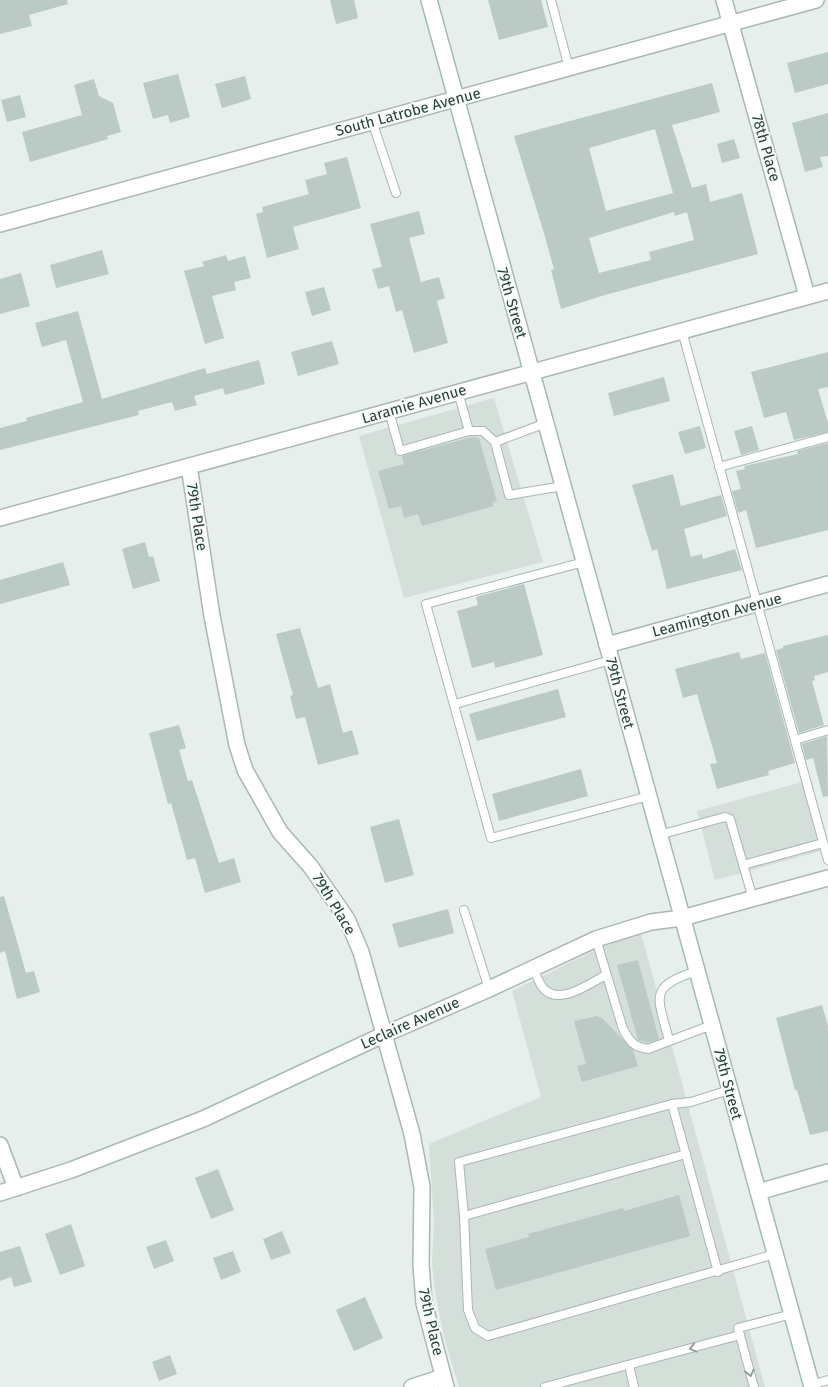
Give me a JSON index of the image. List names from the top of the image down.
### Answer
{
  "streets": {
    "street": [
      "South Latrobe Avenue",
      "78th Place",
      "79th Street",
      "Laramie Avenue",
      "79th Place",
      "Leamington Avenue",
      "Leclaire Avenue"
    ]
  },
  "crossings": [
    ["South Latrobe Avenue", "78th Place"],
    ["South Latrobe Avenue", "79th Street"],
    ["78th Place", "Laramie Avenue"],
    ["79th Street", "Laramie Avenue"],
    ["79th Street", "Leamington Avenue"],
    ["79th Street", "Leclaire Avenue"],
    ["Laramie Avenue", "79th Place"],
    ["79th Place", "Leclaire Avenue"]
  ]
}
